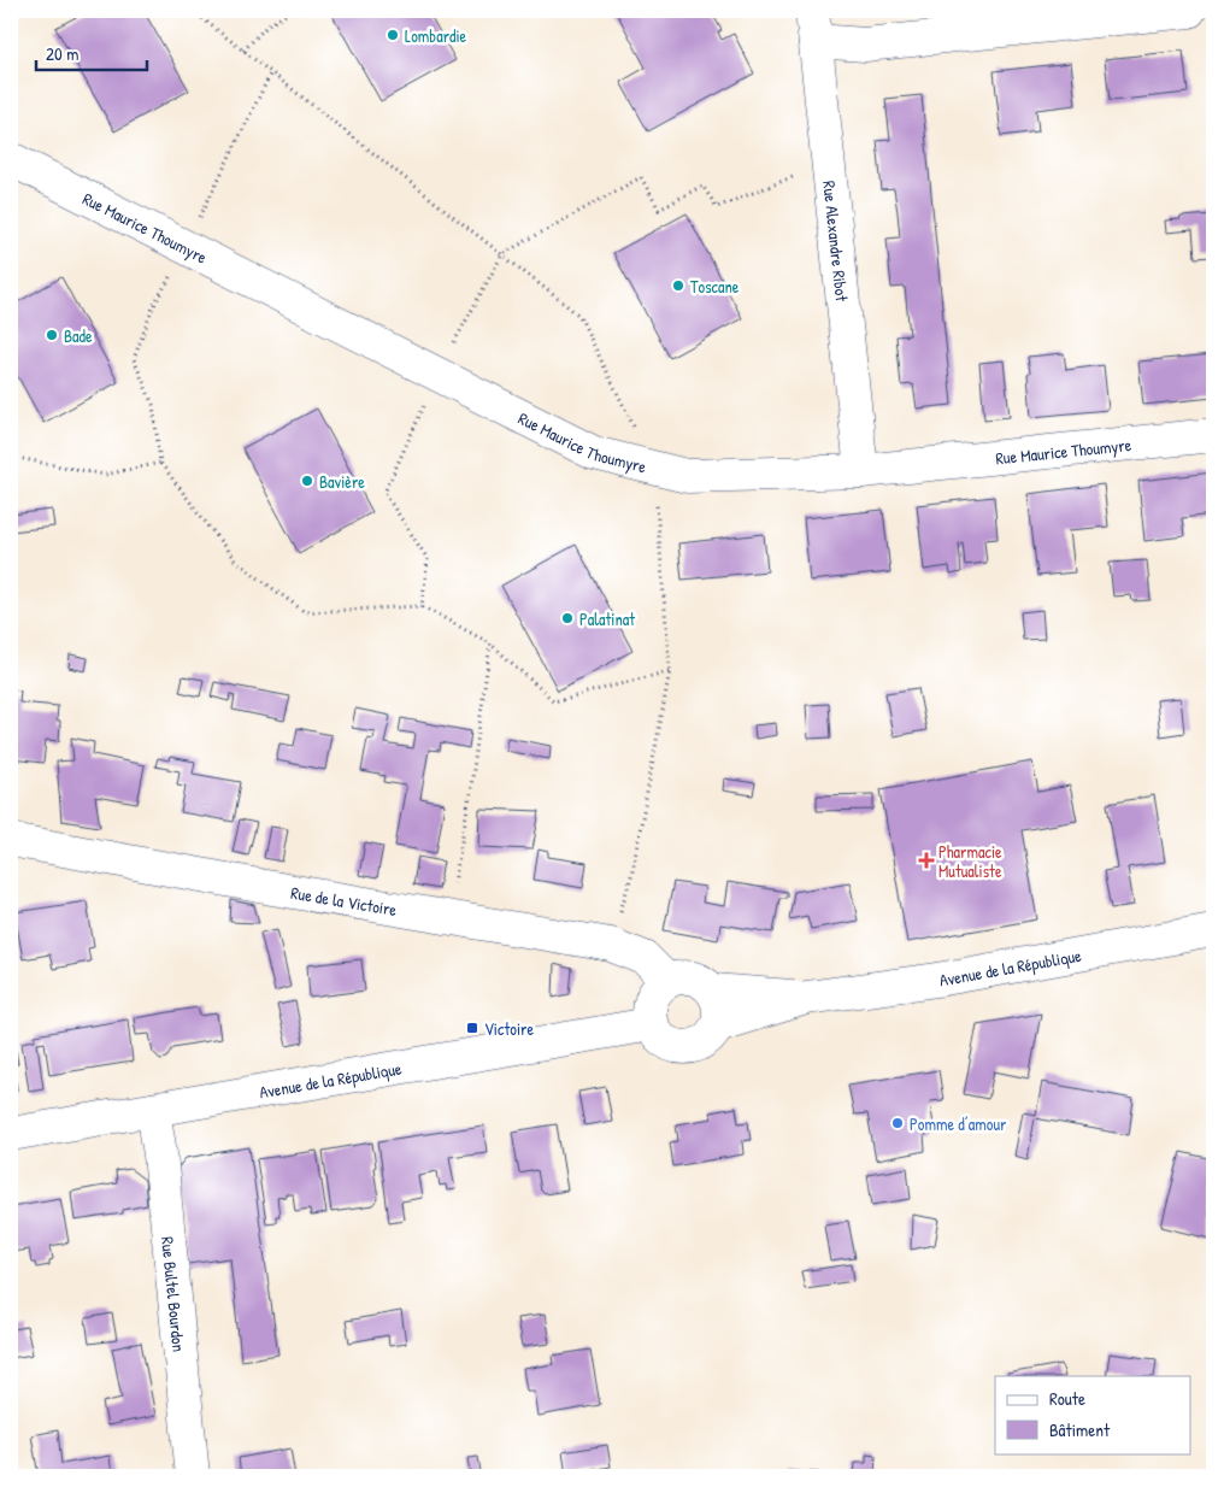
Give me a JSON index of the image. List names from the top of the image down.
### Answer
{
  "streets": {
    "street": [
      "Rue Maurice Thoumyre",
      "Rue Alexandre Ribot",
      "Rue de la Victoire",
      "Avenue de la République",
      "Rue Bultel Bourdon"
    ]
  },
  "crossings": [
    ["Rue Maurice Thoumyre", "Rue Alexandre Ribot"],
    ["Rue de la Victoire", "Avenue de la République"],
    ["Avenue de la République", "Rue Bultel Bourdon"]
  ],
  "places": {
    "other": [
      "Lombardie",
      "Toscane",
      "Bade",
      "Bavière",
      "Palatinat",
      "Pomme d’amour"
    ],
    "health": ["Pharmacie Mutualiste"],
    "transit": ["Victoire"]
  },
  "legend": ["Route", "Bâtiment"],
  "scale_bar": "20 m"
}
